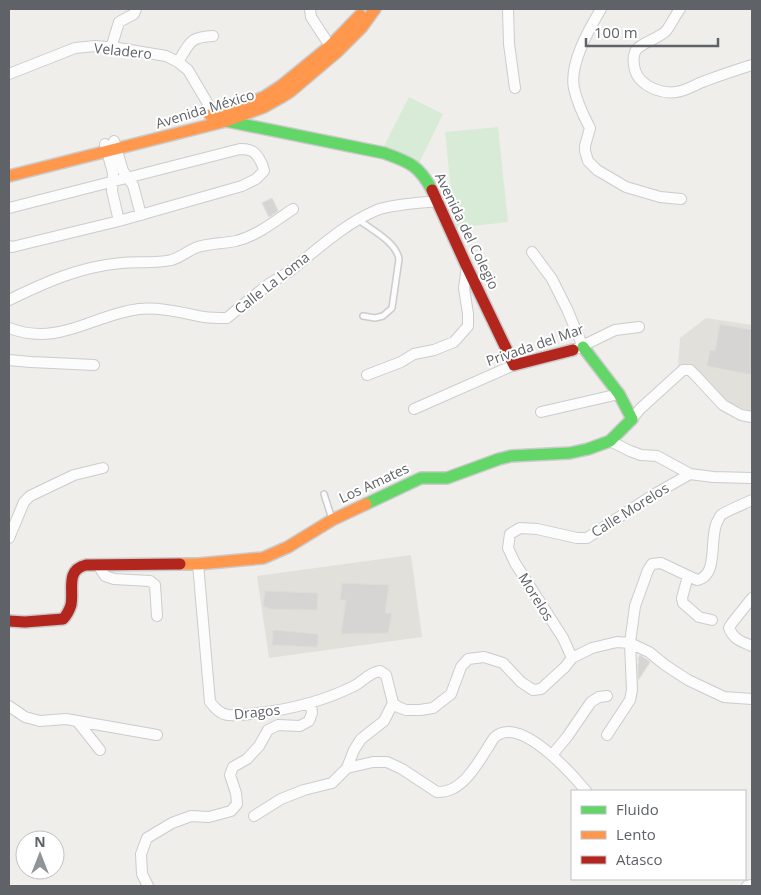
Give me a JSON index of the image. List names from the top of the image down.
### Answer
{
  "streets": {
    "street": [
      "Veladero",
      "Avenida México",
      "Avenida del Colegio",
      "Calle La Loma",
      "Privada del Mar",
      "Los Amates",
      "Calle Morelos",
      "Morelos",
      "Dragos"
    ]
  },
  "crossings": [
    ["Avenida México", "Avenida del Colegio"],
    ["Avenida del Colegio", "Calle La Loma"],
    ["Avenida del Colegio", "Privada del Mar"],
    ["Los Amates", "Dragos"],
    ["Calle Morelos", "Morelos"]
  ],
  "legend": ["Fluido", "Lento", "Atasco"],
  "scale_bar": "100 m",
  "north": "top"
}
